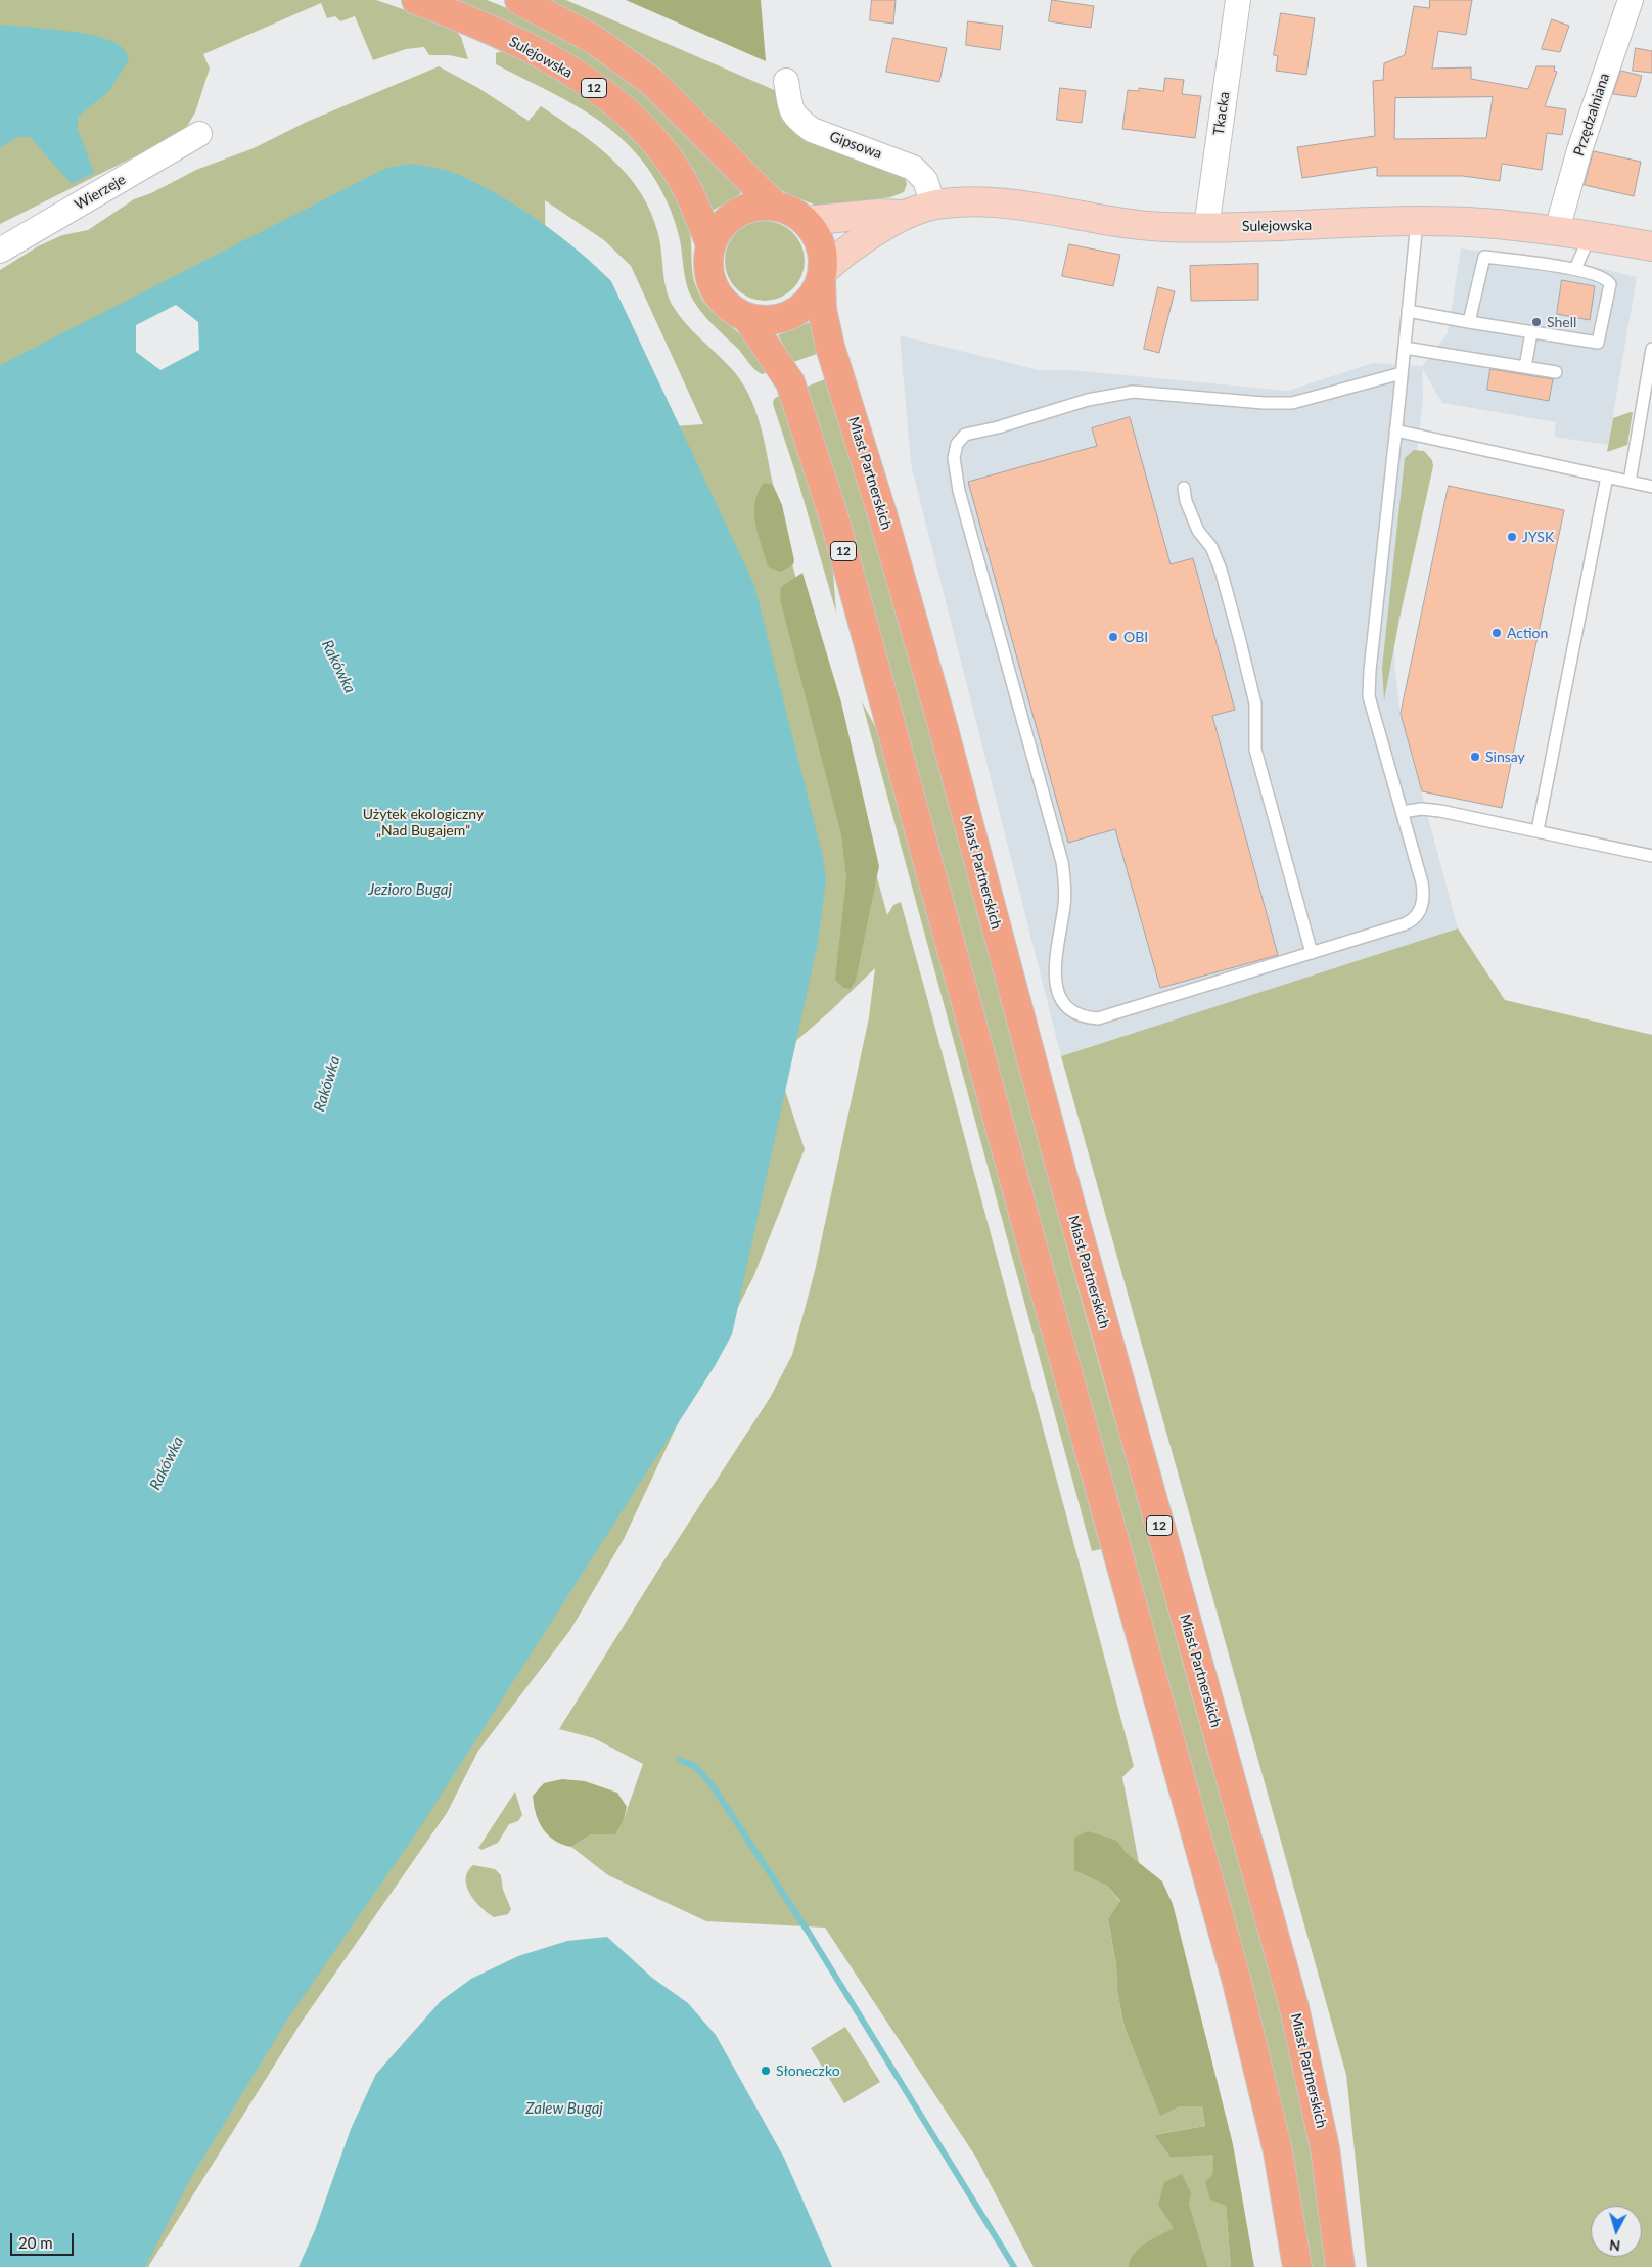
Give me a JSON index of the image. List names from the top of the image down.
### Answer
{
  "streets": {
    "main road": ["Sulejowska", "12", "Miast Partnerskich"],
    "street": [
      "Tkacka",
      "Przędzalniana",
      "Gipsowa",
      "Wierzeje"
    ]
  },
  "crossings": [
    ["Sulejowska", "12"],
    ["Sulejowska", "Tkacka"],
    ["Sulejowska", "Przędzalniana"],
    ["Sulejowska", "Gipsowa"],
    ["Sulejowska", "Miast Partnerskich"],
    ["12", "Miast Partnerskich"]
  ],
  "water": ["Rakówka", "Jezioro Bugaj", "Zalew Bugaj"],
  "parks": ["Użytek ekologiczny „Nad Bugajem”"],
  "places": [
    "Shell",
    "JYSK",
    "Action",
    "OBI",
    "Sinsay",
    "Słoneczko"
  ],
  "scale_bar": "20 m",
  "north": "bottom"
}
